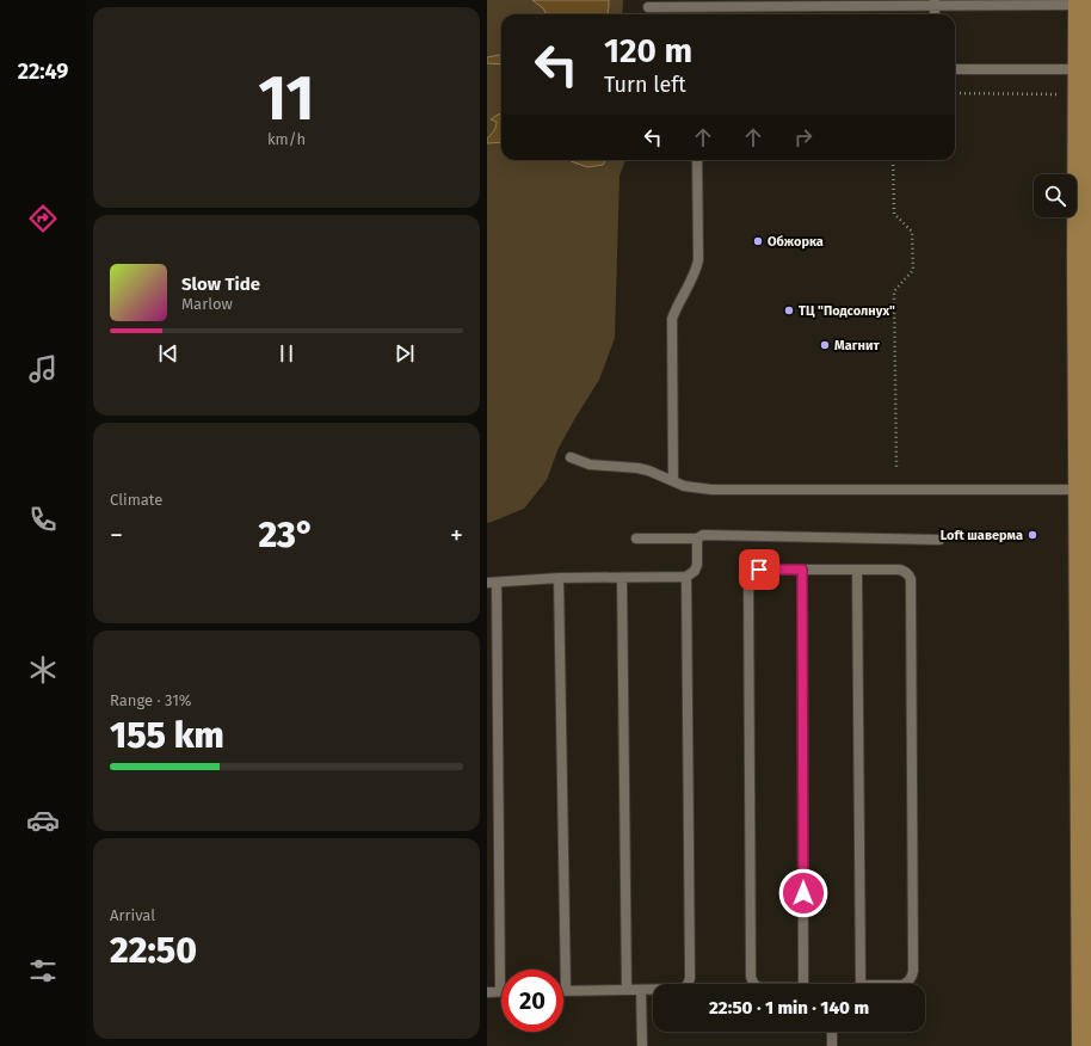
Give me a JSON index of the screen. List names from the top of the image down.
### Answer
{
  "places": [
    "Обжорка",
    "ТЦ \"Подсолнух\"",
    "Магнит",
    "Loft шаверма"
  ],
  "page": {
    "tabs": "22:49",
    "tile": [
      ["11", "km/h"],
      "Climate",
      ["Range · 31%", "155 km"],
      ["Arrival", "22:50"]
    ],
    "turn": ["120 m", "Turn left"],
    "song": ["Slow Tide", "Marlow"],
    "heat": ["−", "23°", "+"],
    "limit": "20",
    "trip": "22:50 · 1 min · 140 m"
  }
}
